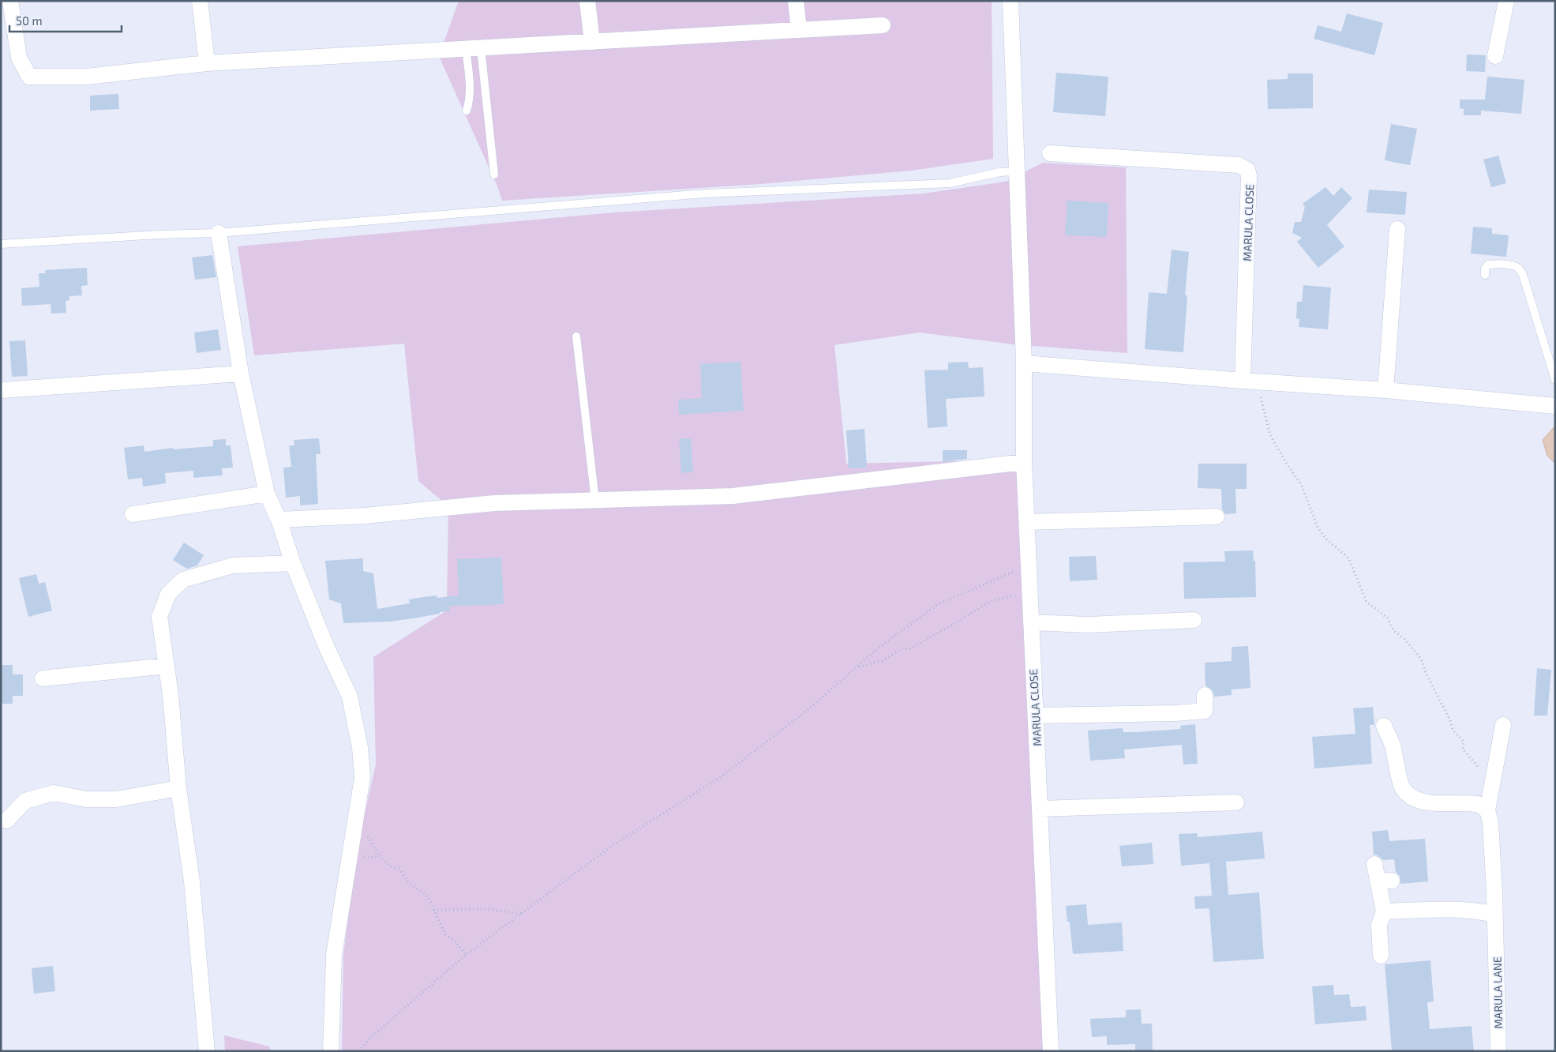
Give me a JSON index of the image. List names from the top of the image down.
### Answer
{
  "streets": {
    "street": ["MARULA CLOSE", "MARULA LANE"]
  },
  "scale_bar": "50 m"
}
